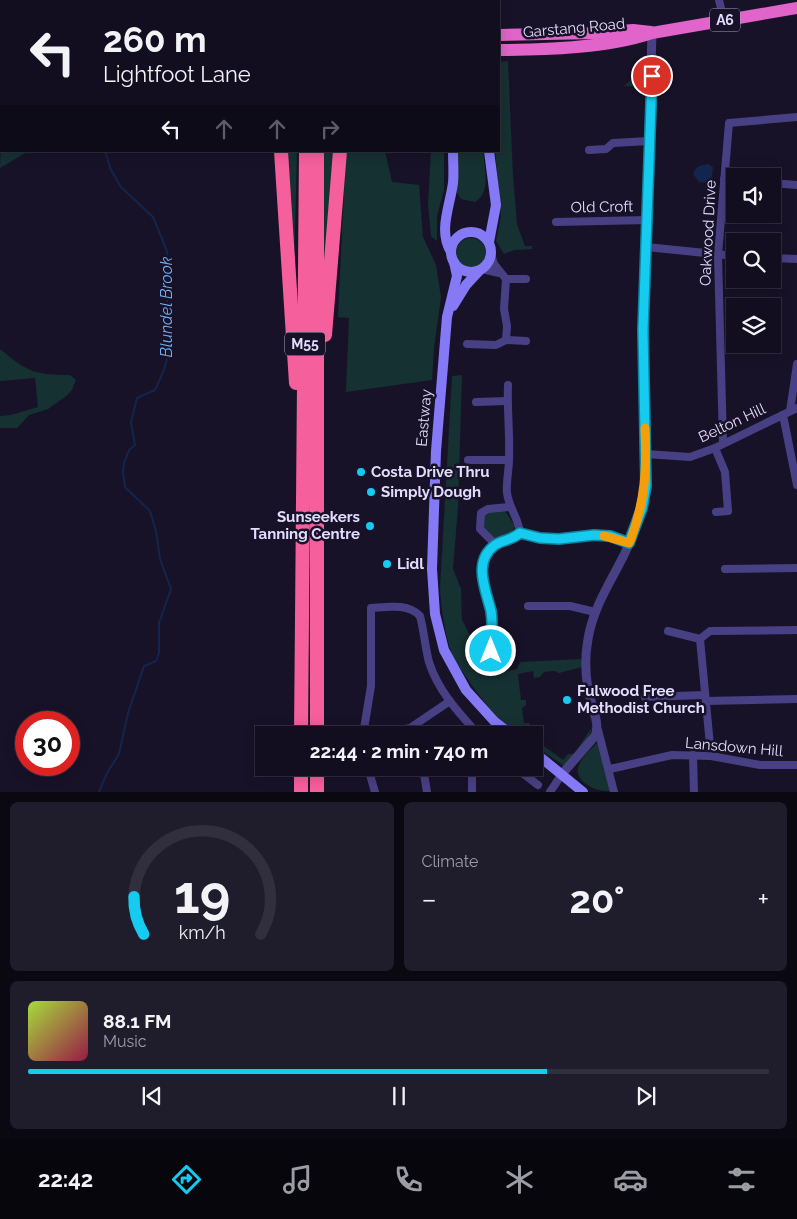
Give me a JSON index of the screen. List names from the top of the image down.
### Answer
{
  "streets": {
    "highway": ["A6", "Garstang Road", "M55"],
    "main road": ["Eastway"],
    "street": [
      "Old Croft",
      "Oakwood Drive",
      "Belton Hill",
      "Lansdown Hill"
    ]
  },
  "crossings": [
    ["Oakwood Drive", "Belton Hill"]
  ],
  "water": ["Blundel Brook"],
  "places": [
    "Costa Drive Thru",
    "Simply Dough",
    "Sunseekers Tanning Centre",
    "Lidl",
    "Fulwood Free Methodist Church"
  ],
  "page": {
    "turn": ["260 m", "Lightfoot Lane"],
    "limit": "30",
    "trip": "22:44 · 2 min · 740 m",
    "tile": "Climate",
    "heat": ["−", "20°", "+"],
    "song": ["88.1 FM", "Music"],
    "tabs": "22:42",
    "gauge": ["19", "km/h"]
  }
}
